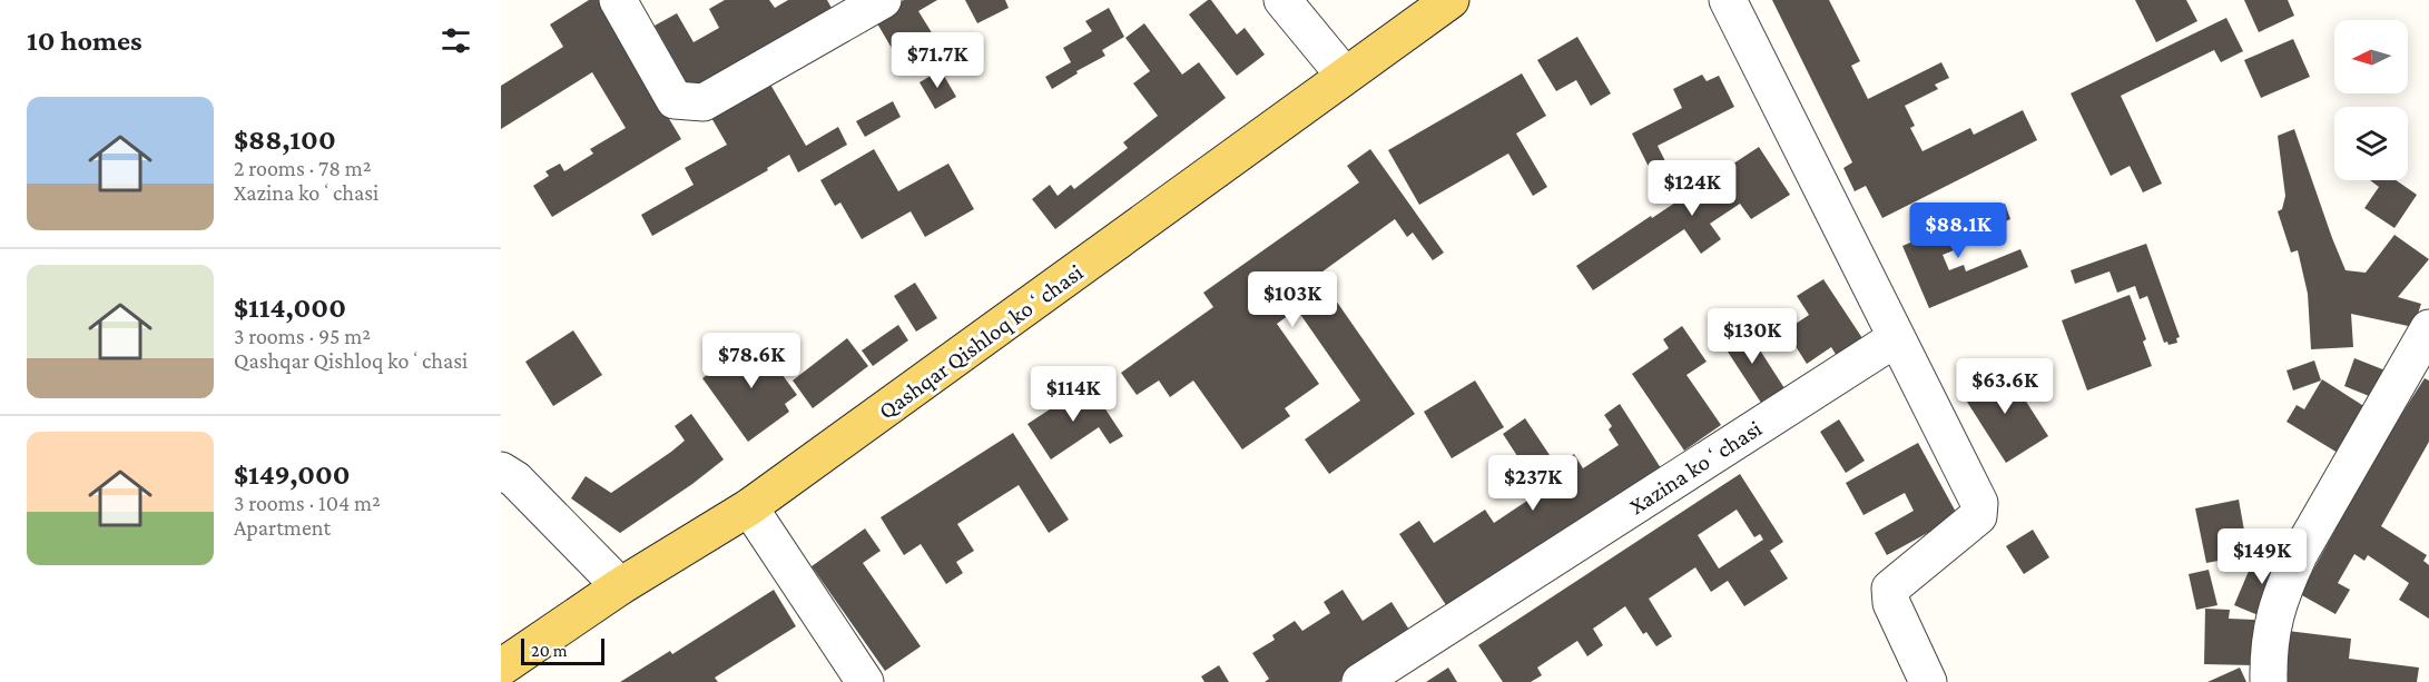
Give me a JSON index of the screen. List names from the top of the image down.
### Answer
{
  "streets": {
    "main road": ["Qashqar Qishloq koʻchasi"],
    "street": ["Xazina koʻchasi"]
  },
  "scale_bar": "20 m",
  "north": "left",
  "page": {
    "heading": "10 homes",
    "price": [
      "$71.7K",
      "$124K",
      "$88.1K",
      "$103K",
      "$130K",
      "$78.6K",
      "$63.6K",
      "$114K",
      "$237K",
      "$149K"
    ],
    "list": [
      {
        "name": "$88,100",
        "note": "2 rooms · 78 m² · Xazina koʻchasi"
      },
      {
        "name": "$114,000",
        "note": "3 rooms · 95 m² · Qashqar Qishloq koʻchasi"
      },
      {
        "name": "$149,000",
        "note": "3 rooms · 104 m² · Apartment"
      }
    ],
    "scale": "20 m"
  }
}
